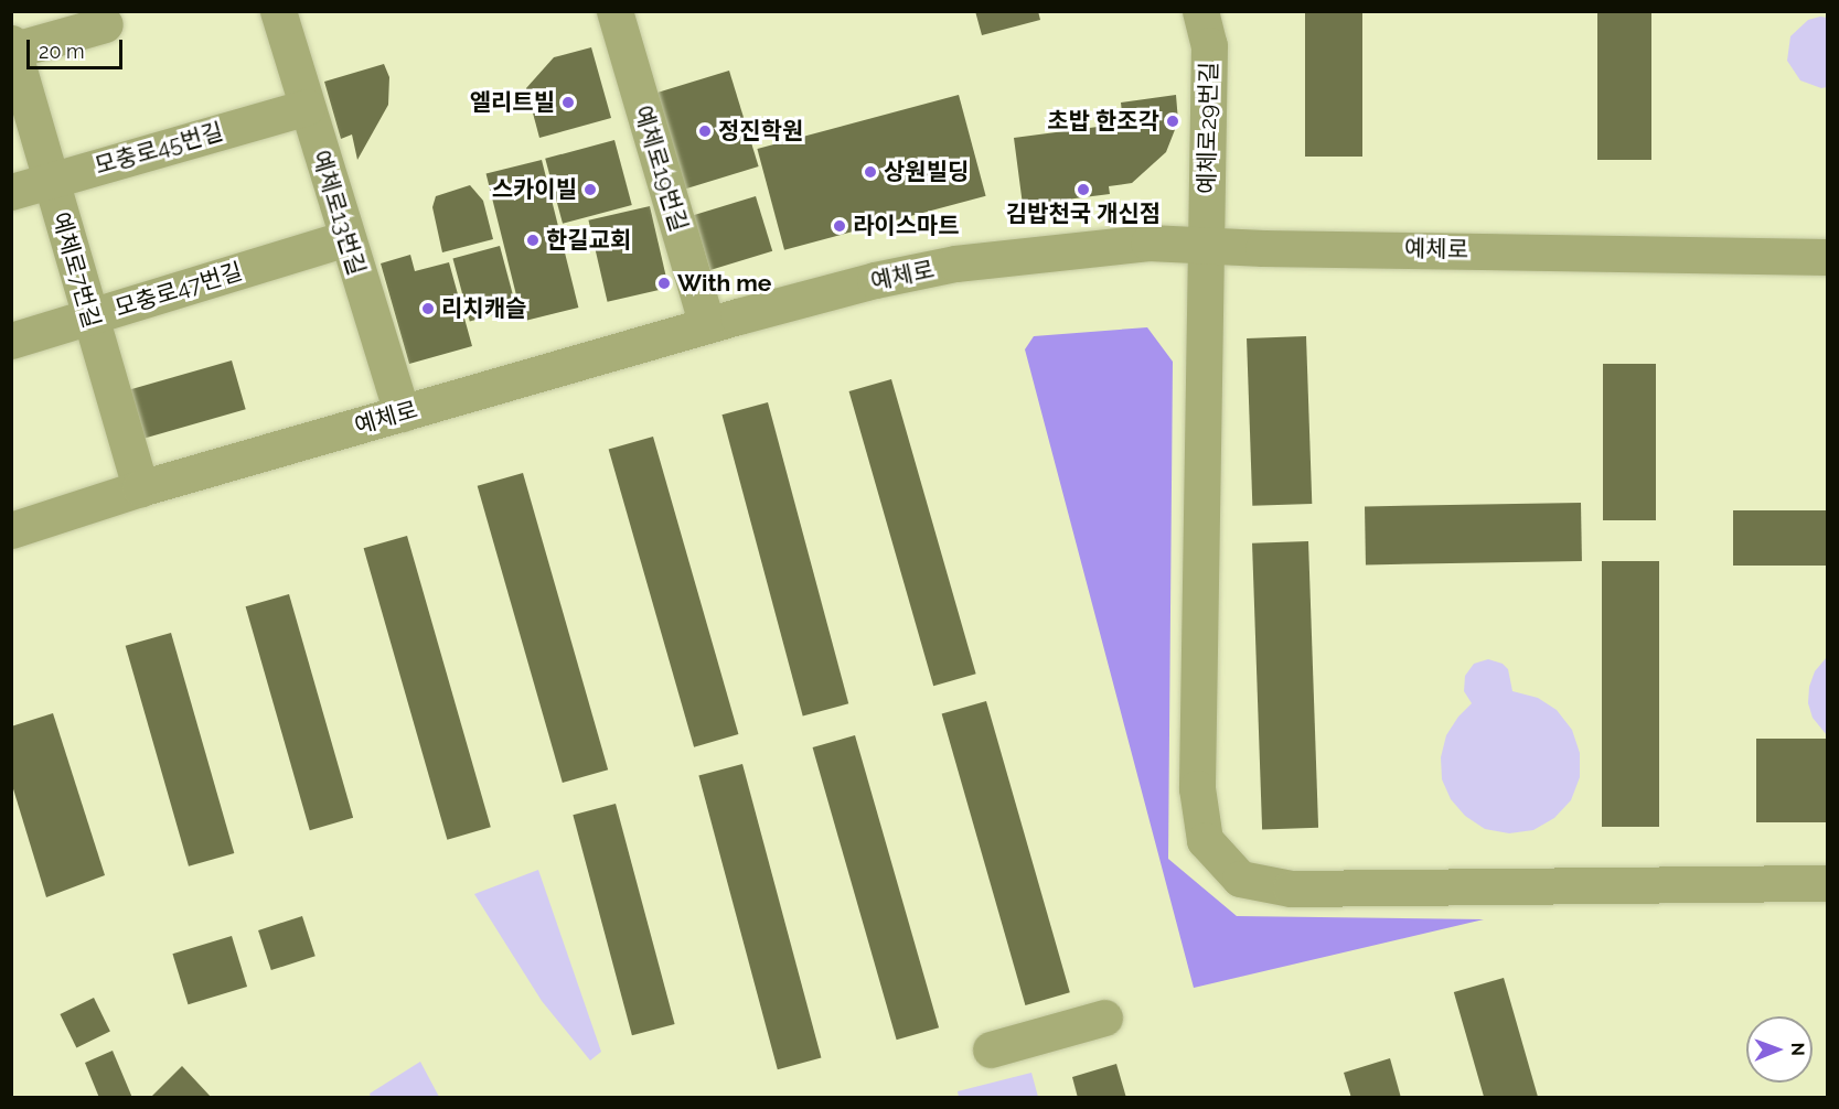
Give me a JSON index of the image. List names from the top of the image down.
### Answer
{
  "streets": {
    "street": [
      "예체로29번길",
      "모충로45번길",
      "예체로19번길",
      "예체로13번길",
      "예체로",
      "예체로7번길",
      "모충로47번길"
    ]
  },
  "crossings": [
    ["예체로29번길", "예체로"],
    ["모충로45번길", "예체로13번길"],
    ["모충로45번길", "예체로7번길"],
    ["예체로19번길", "예체로"],
    ["예체로13번길", "예체로"],
    ["예체로13번길", "모충로47번길"],
    ["예체로", "예체로7번길"],
    ["예체로7번길", "모충로47번길"]
  ],
  "places": [
    "엘리트빌",
    "초밥 한조각",
    "정진학원",
    "상원빌딩",
    "스카이빌",
    "김밥천국 개신점",
    "라이스마트",
    "한길교회",
    "With me",
    "리치캐슬"
  ],
  "scale_bar": "20 m",
  "north": "right"
}
